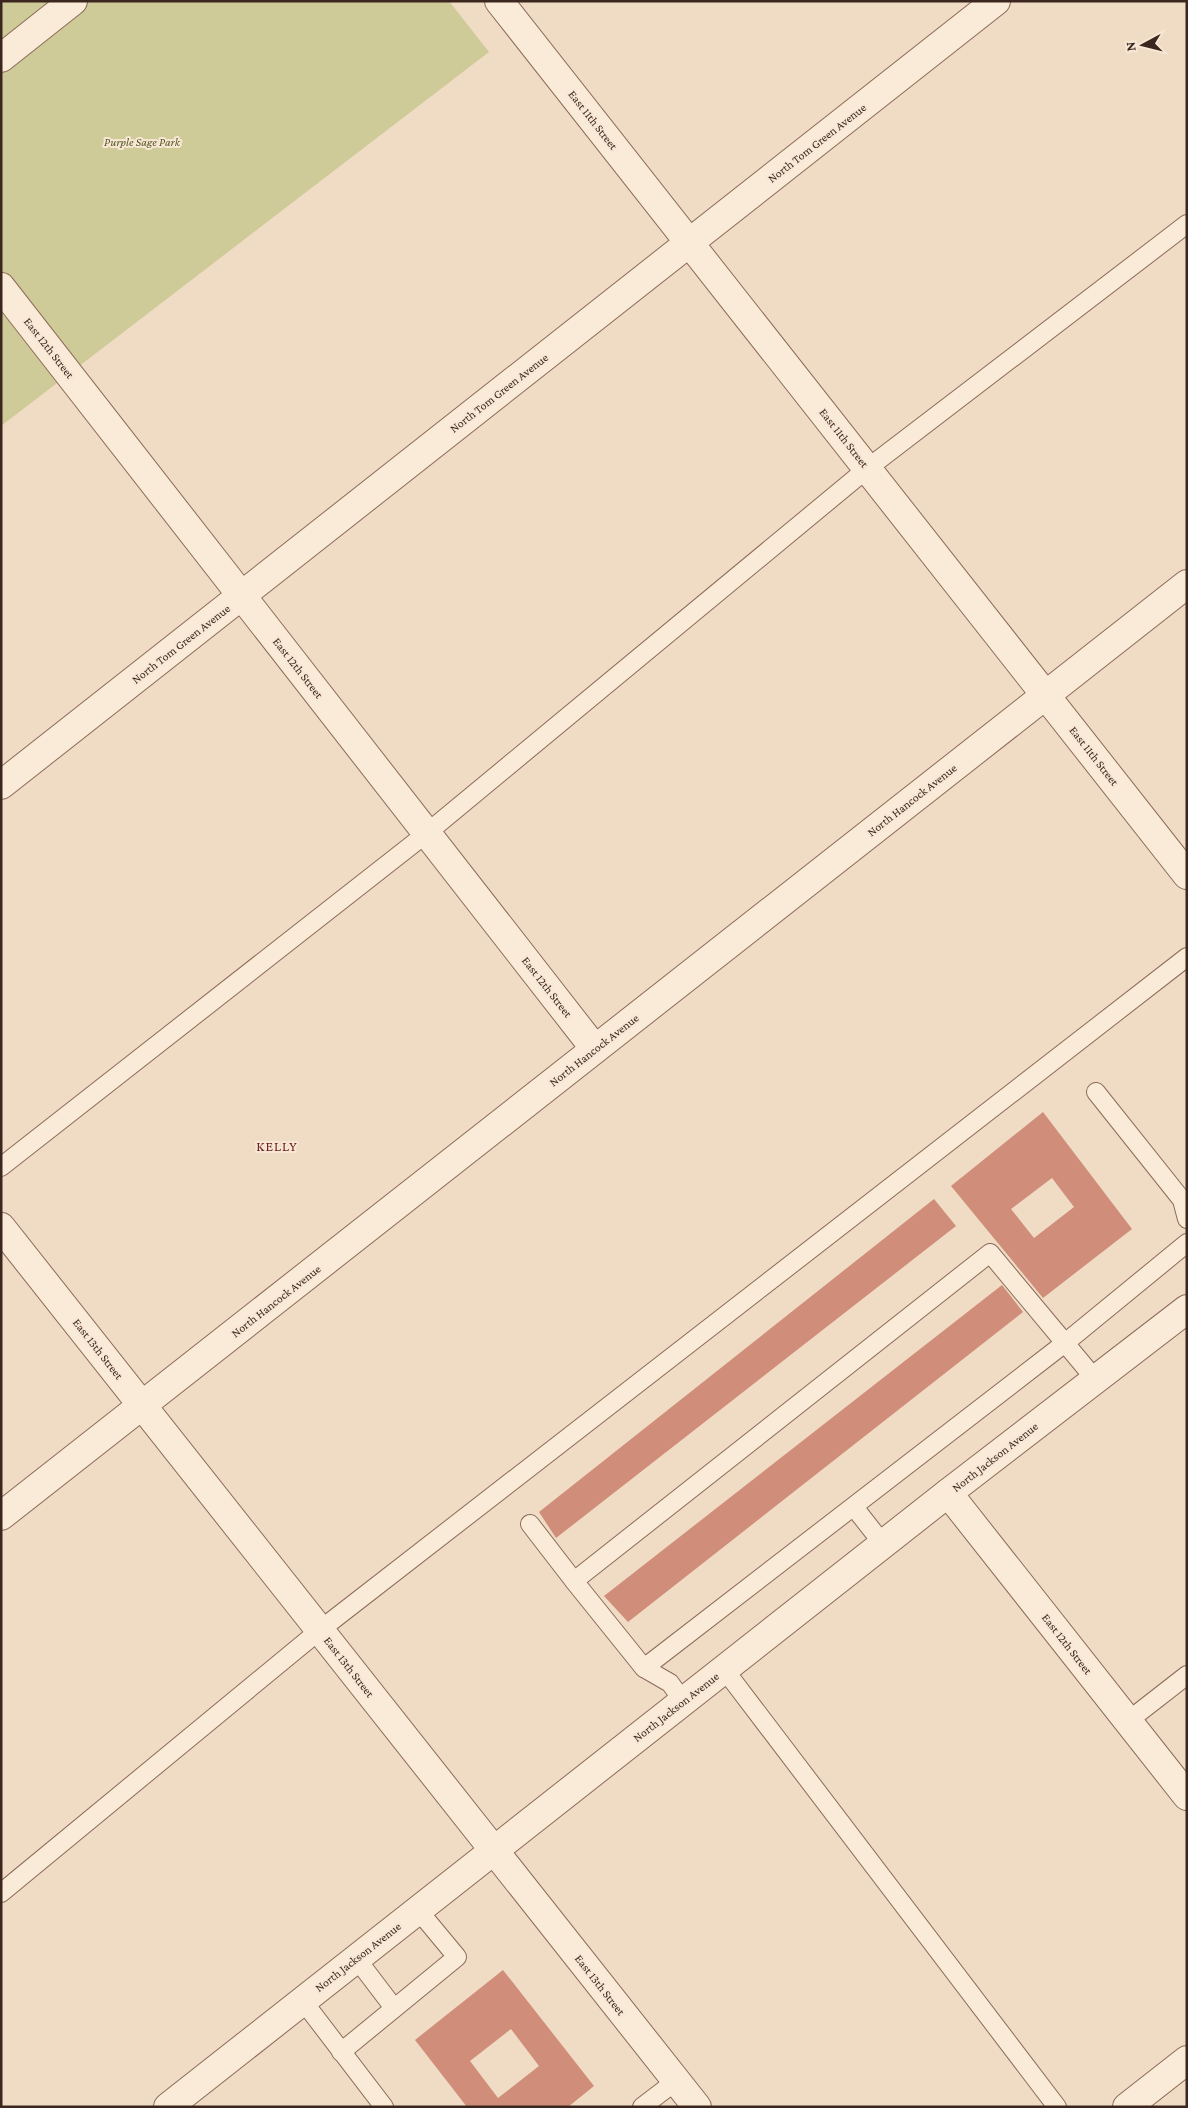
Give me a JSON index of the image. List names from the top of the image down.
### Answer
{
  "streets": {
    "street": [
      "East 11th Street",
      "North Tom Green Avenue",
      "East 12th Street",
      "North Hancock Avenue",
      "East 13th Street",
      "North Jackson Avenue"
    ]
  },
  "crossings": [
    ["East 11th Street", "North Tom Green Avenue"],
    ["East 11th Street", "North Hancock Avenue"],
    ["North Tom Green Avenue", "East 12th Street"],
    ["East 12th Street", "North Hancock Avenue"],
    ["East 12th Street", "North Jackson Avenue"],
    ["North Hancock Avenue", "East 13th Street"],
    ["East 13th Street", "North Jackson Avenue"]
  ],
  "districts": ["KELLY"],
  "parks": ["Purple Sage Park"],
  "north": "left"
}
